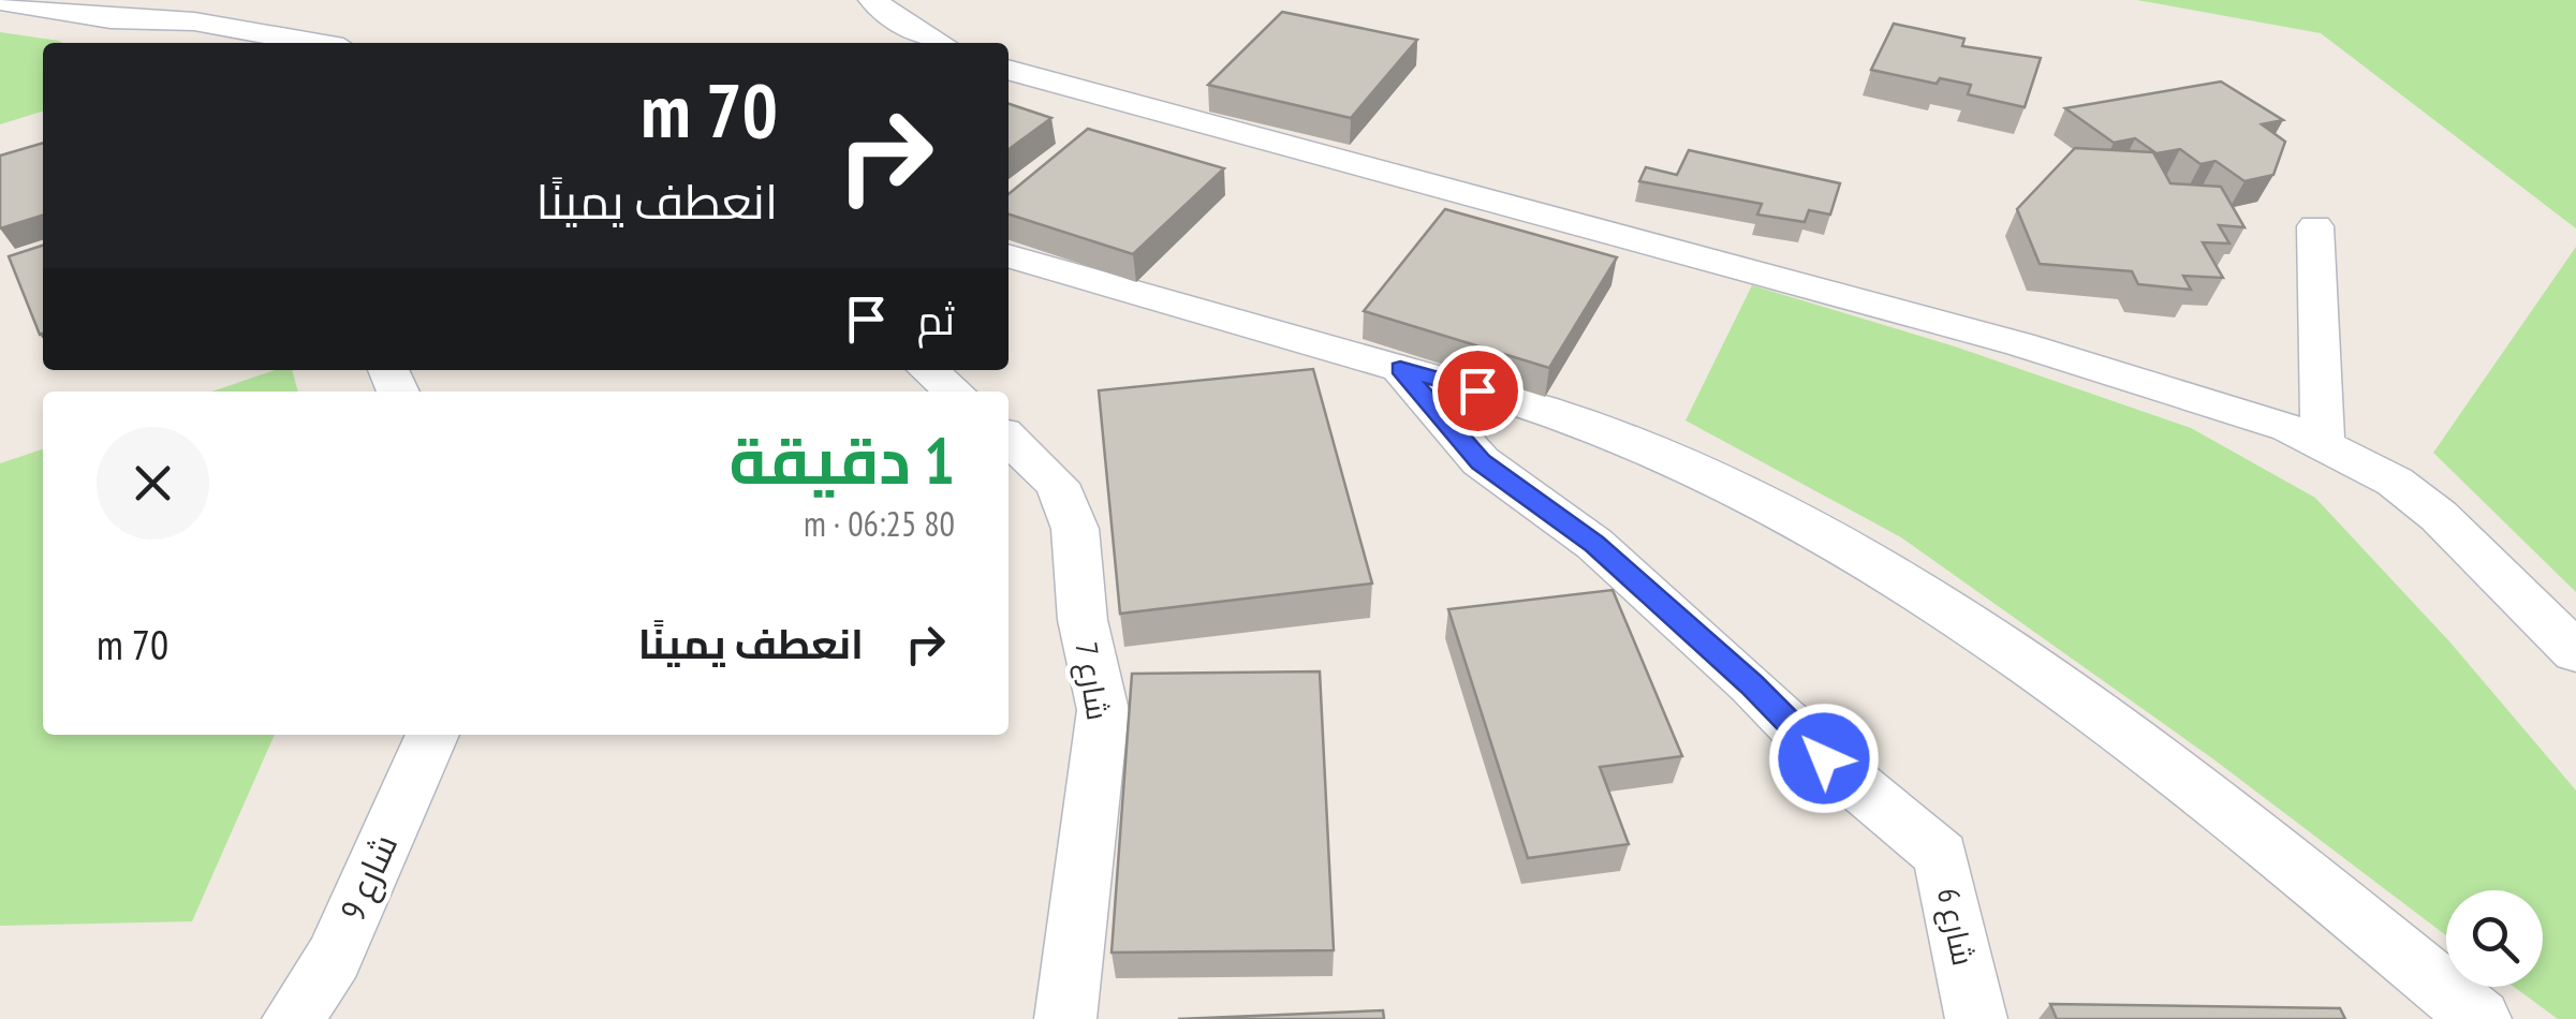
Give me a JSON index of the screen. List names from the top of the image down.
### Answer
{
  "streets": {
    "street": ["شارع 7", "شارع 9", "شارع 6"]
  },
  "page": {
    "turn": ["70 m", "انعطف يمينًا"],
    "then": "ثم",
    "heading": ["1 دقيقة", "80 m · 06:25"],
    "list": [
      {
        "name": "انعطف يمينًا",
        "value": "70 m"
      }
    ]
  }
}
